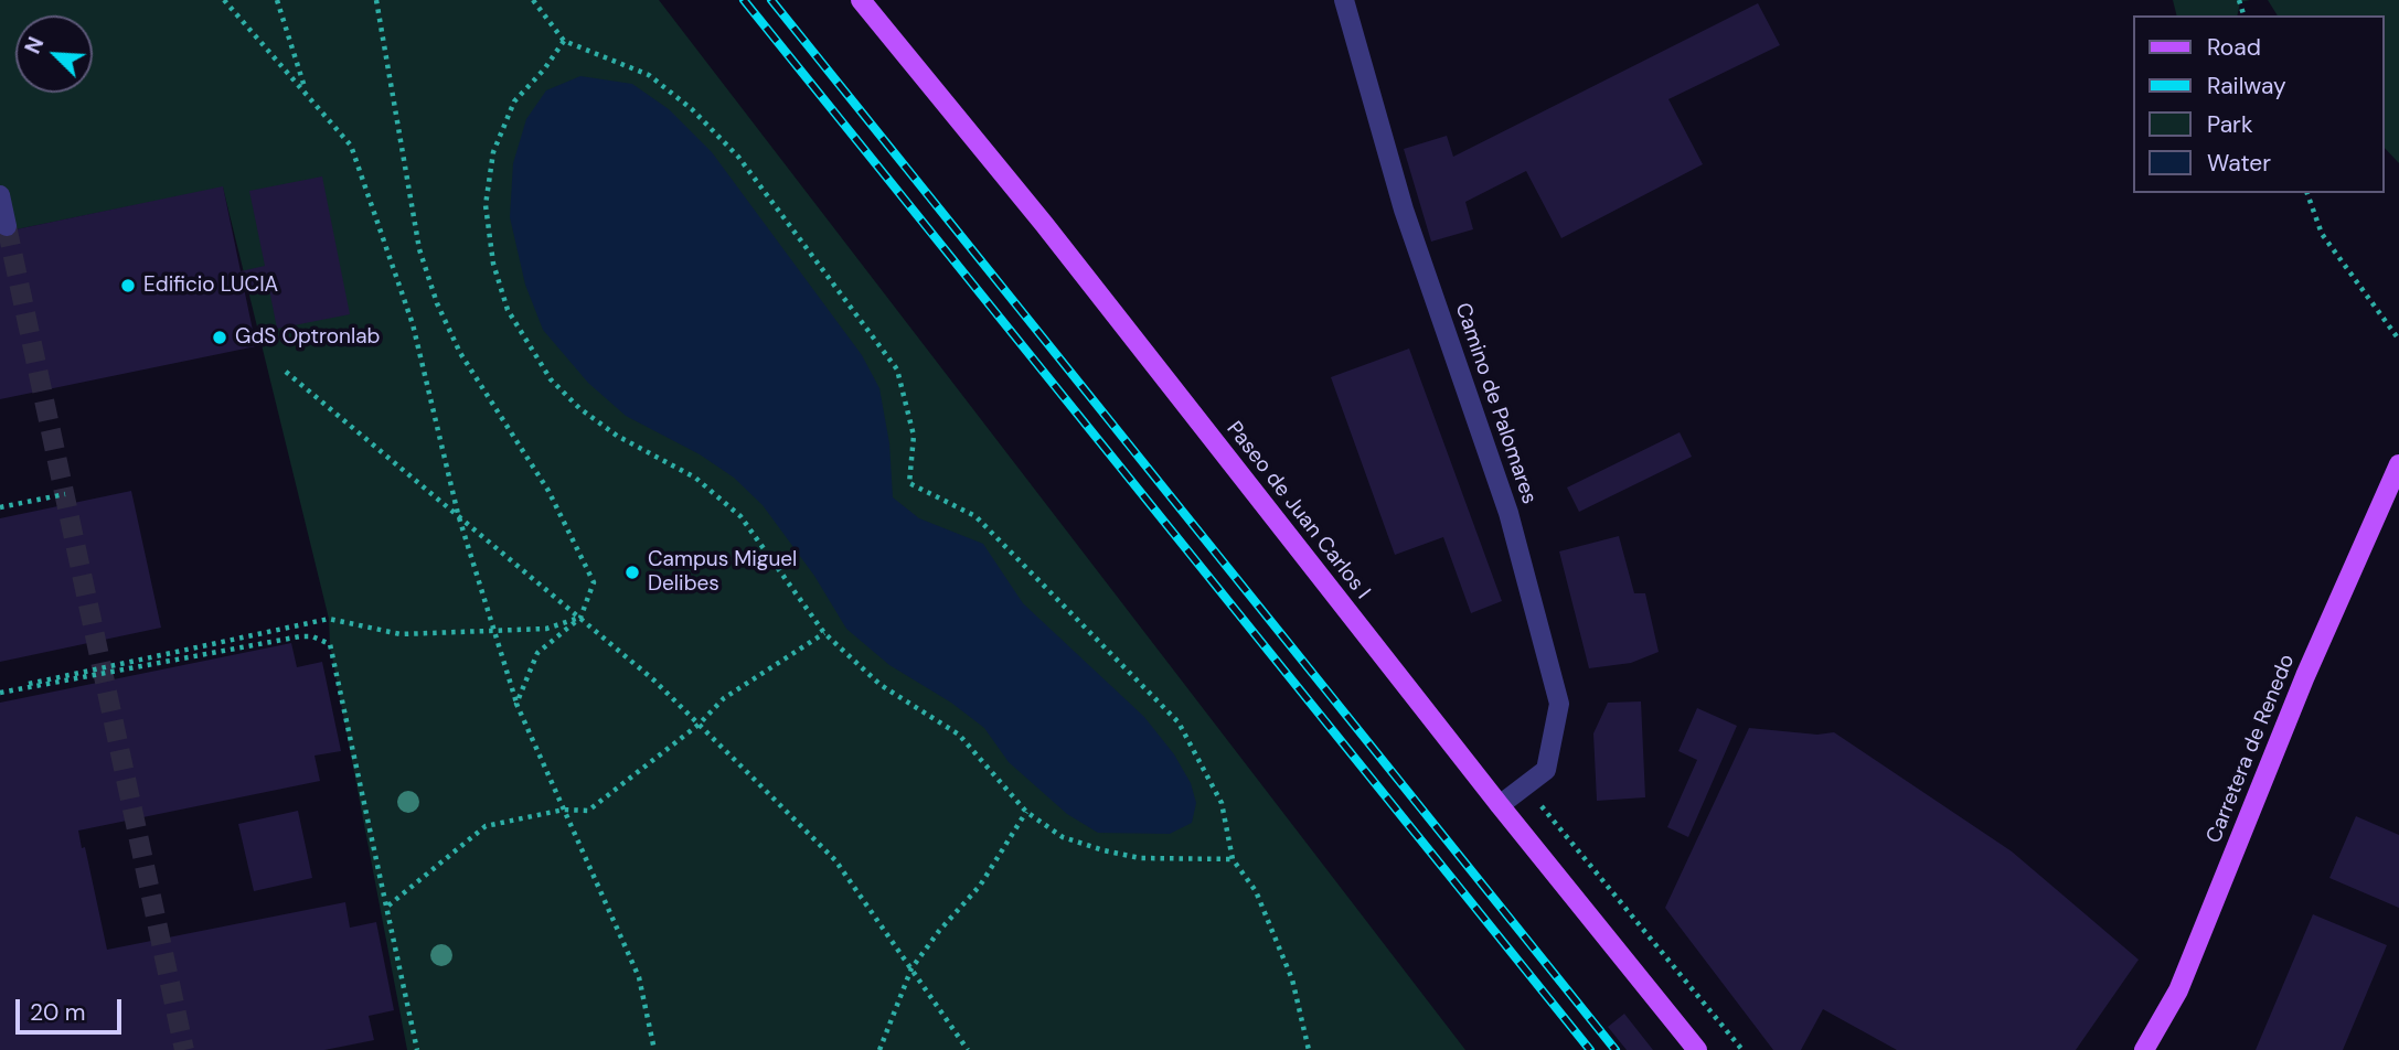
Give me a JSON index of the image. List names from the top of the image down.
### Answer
{
  "streets": {
    "main road": ["Paseo de Juan Carlos I", "Carretera de Renedo"],
    "street": ["Camino de Palomares"]
  },
  "crossings": [
    ["Camino de Palomares", "Paseo de Juan Carlos I"]
  ],
  "places": ["Edificio LUCIA", "GdS Optronlab", "Campus Miguel Delibes"],
  "legend": [
    "Road",
    "Railway",
    "Park",
    "Water"
  ],
  "scale_bar": "20 m",
  "north": "top left"
}
